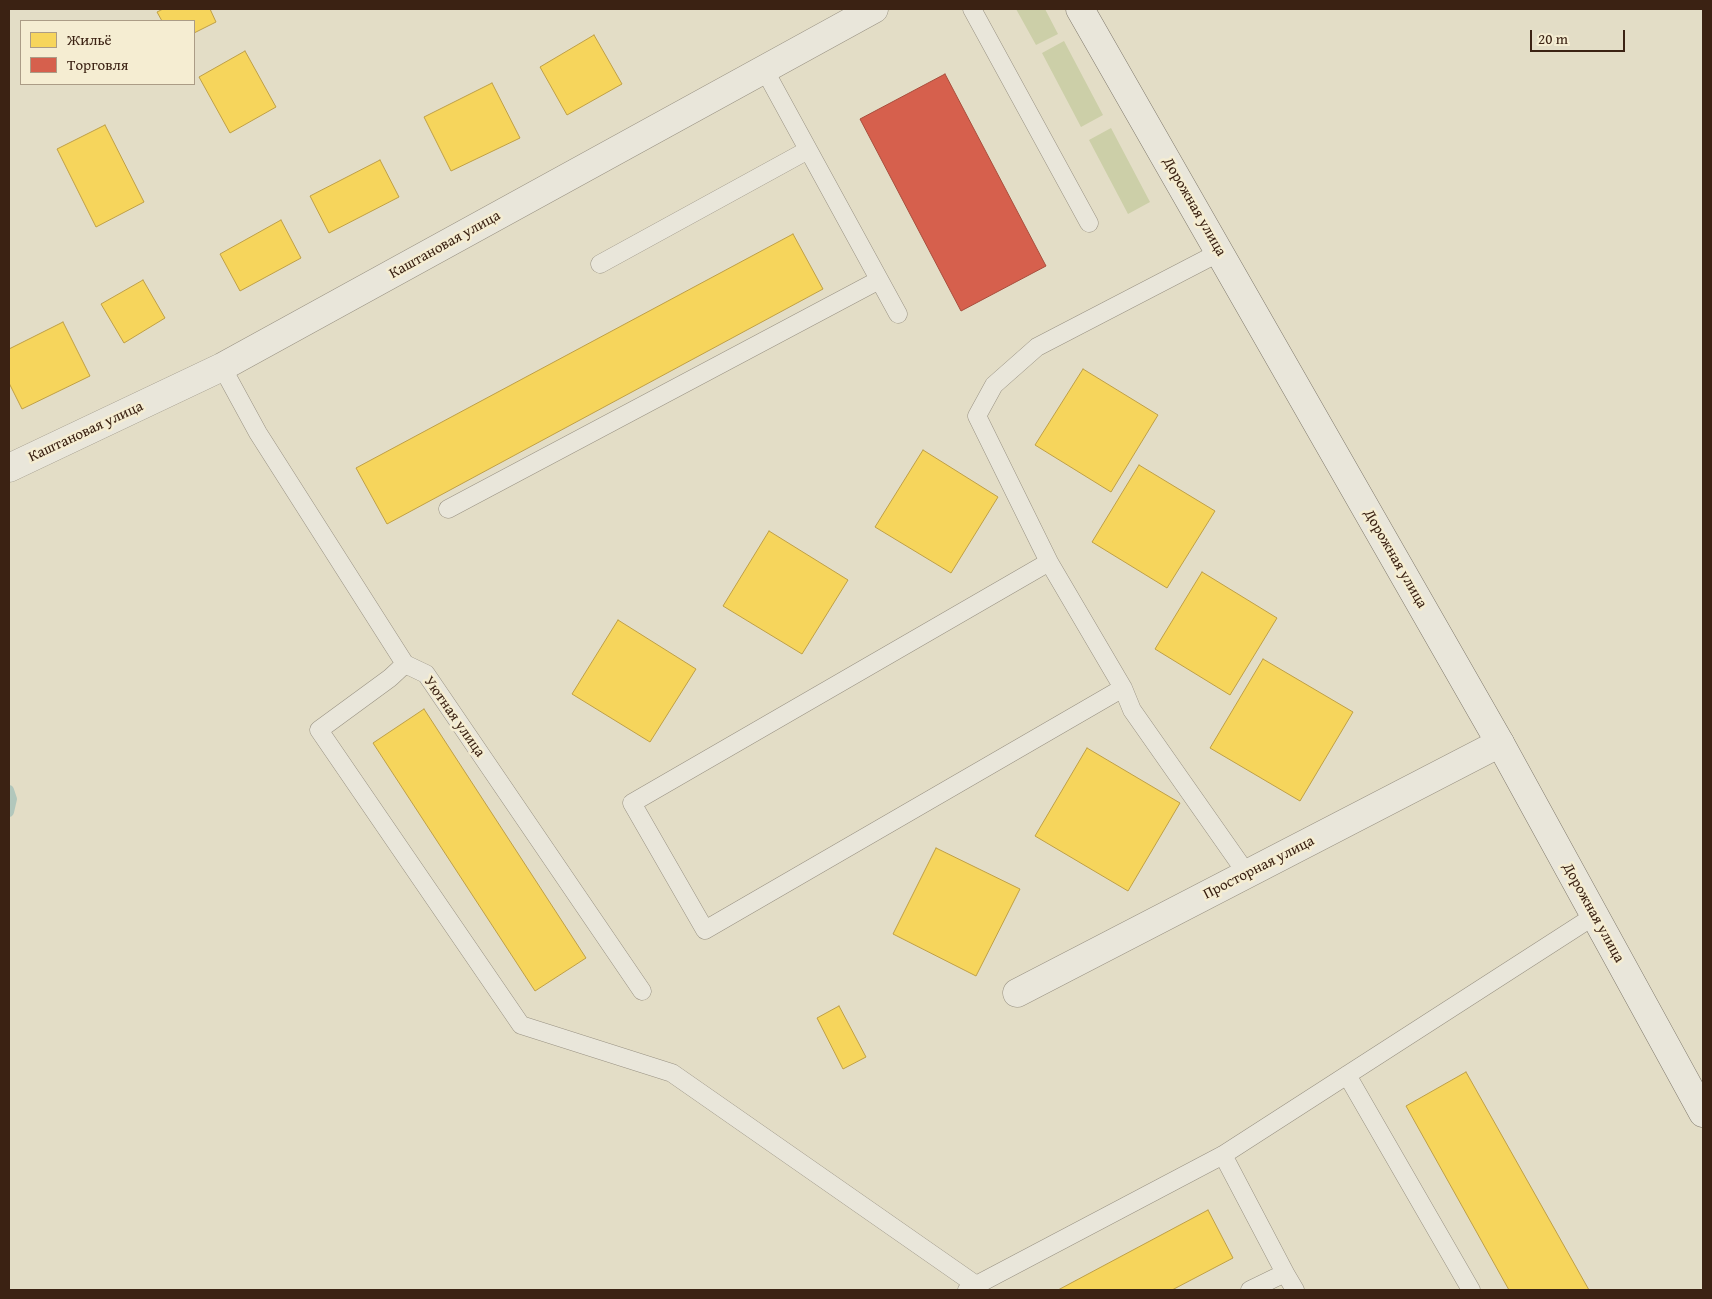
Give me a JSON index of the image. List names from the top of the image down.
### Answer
{
  "streets": {
    "street": ["Дорожная улица", "Каштановая улица", "Просторная улица"],
    "lane": ["Уютная улица"]
  },
  "crossings": [
    ["Дорожная улица", "Просторная улица"]
  ],
  "legend": ["Жильё", "Торговля"],
  "scale_bar": "20 m"
}
